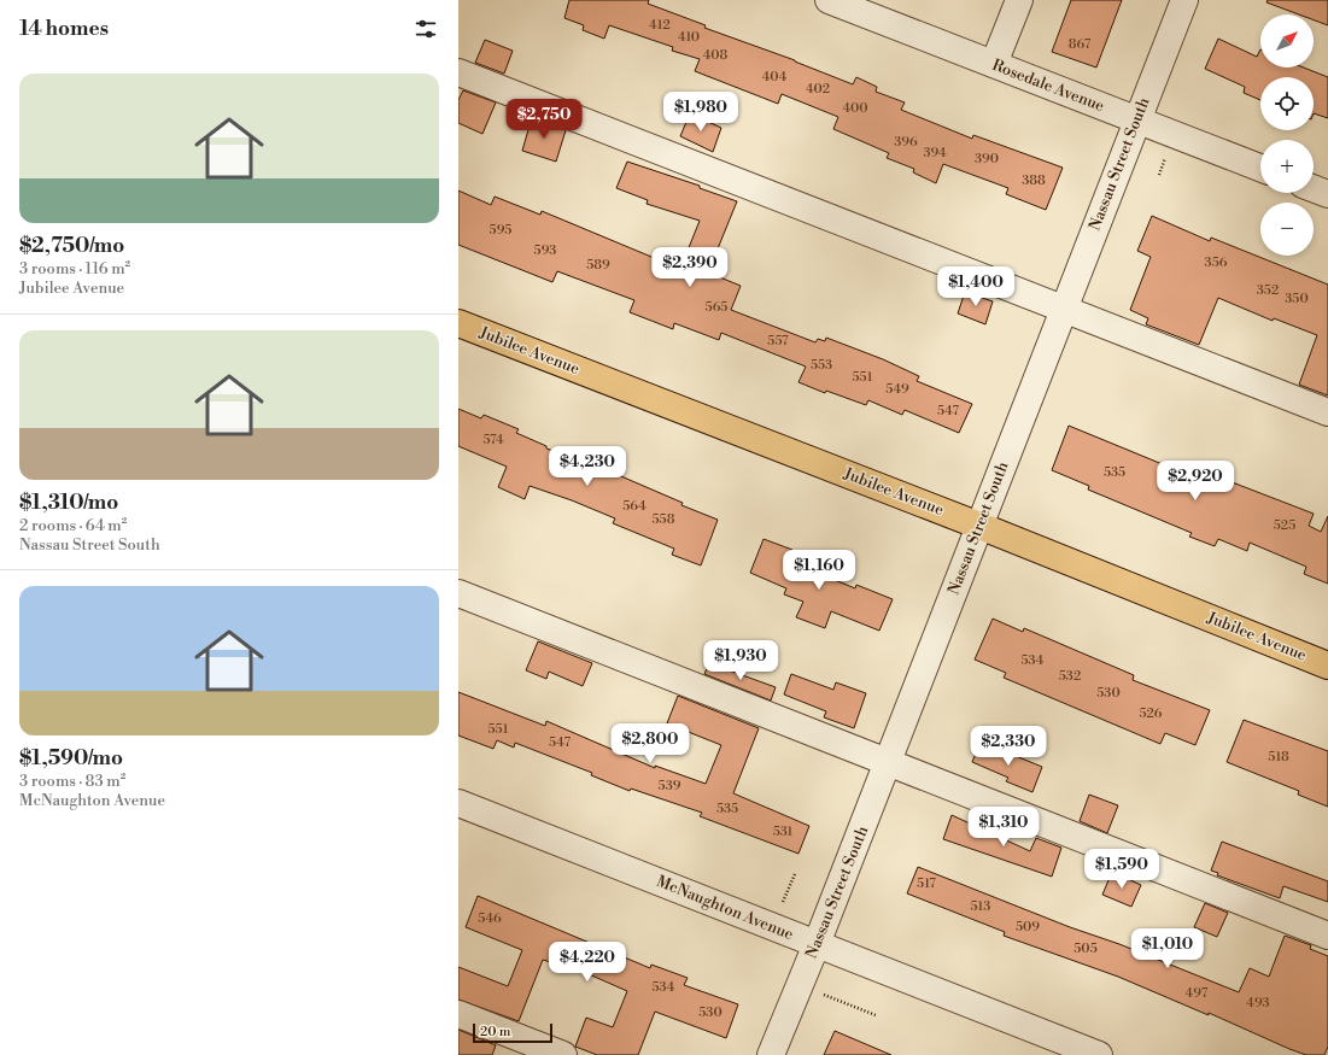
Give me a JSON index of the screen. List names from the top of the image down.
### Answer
{
  "streets": {
    "main road": ["Jubilee Avenue"],
    "street": ["Rosedale Avenue", "Nassau Street South", "McNaughton Avenue"]
  },
  "crossings": [
    ["Rosedale Avenue", "Nassau Street South"],
    ["Nassau Street South", "Jubilee Avenue"],
    ["Nassau Street South", "McNaughton Avenue"]
  ],
  "house_numbers": [
    "412",
    "410",
    "867",
    "408",
    "404",
    "402",
    "400",
    "396",
    "394",
    "390",
    "388",
    "595",
    "593",
    "356",
    "589",
    "352",
    "350",
    "565",
    "557",
    "553",
    "551",
    "549",
    "547",
    "574",
    "535",
    "564",
    "558",
    "525",
    "534",
    "532",
    "530",
    "526",
    "551",
    "547",
    "518",
    "539",
    "535",
    "531",
    "517",
    "513",
    "546",
    "509",
    "505",
    "534",
    "497",
    "493",
    "530"
  ],
  "scale_bar": "20 m",
  "north": "top right",
  "page": {
    "heading": "14 homes",
    "map_buttons": ["+", "−"],
    "list": [
      {
        "name": "$2,750/mo",
        "note": "3 rooms · 116 m² · Jubilee Avenue"
      },
      {
        "name": "$1,310/mo",
        "note": "2 rooms · 64 m² · Nassau Street South"
      },
      {
        "name": "$1,590/mo",
        "note": "3 rooms · 83 m² · McNaughton Avenue"
      }
    ],
    "price": [
      "$1,980",
      "$2,750",
      "$2,390",
      "$1,400",
      "$4,230",
      "$2,920",
      "$1,160",
      "$1,930",
      "$2,800",
      "$2,330",
      "$1,310",
      "$1,590",
      "$1,010",
      "$4,220"
    ],
    "scale": "20 m"
  }
}
